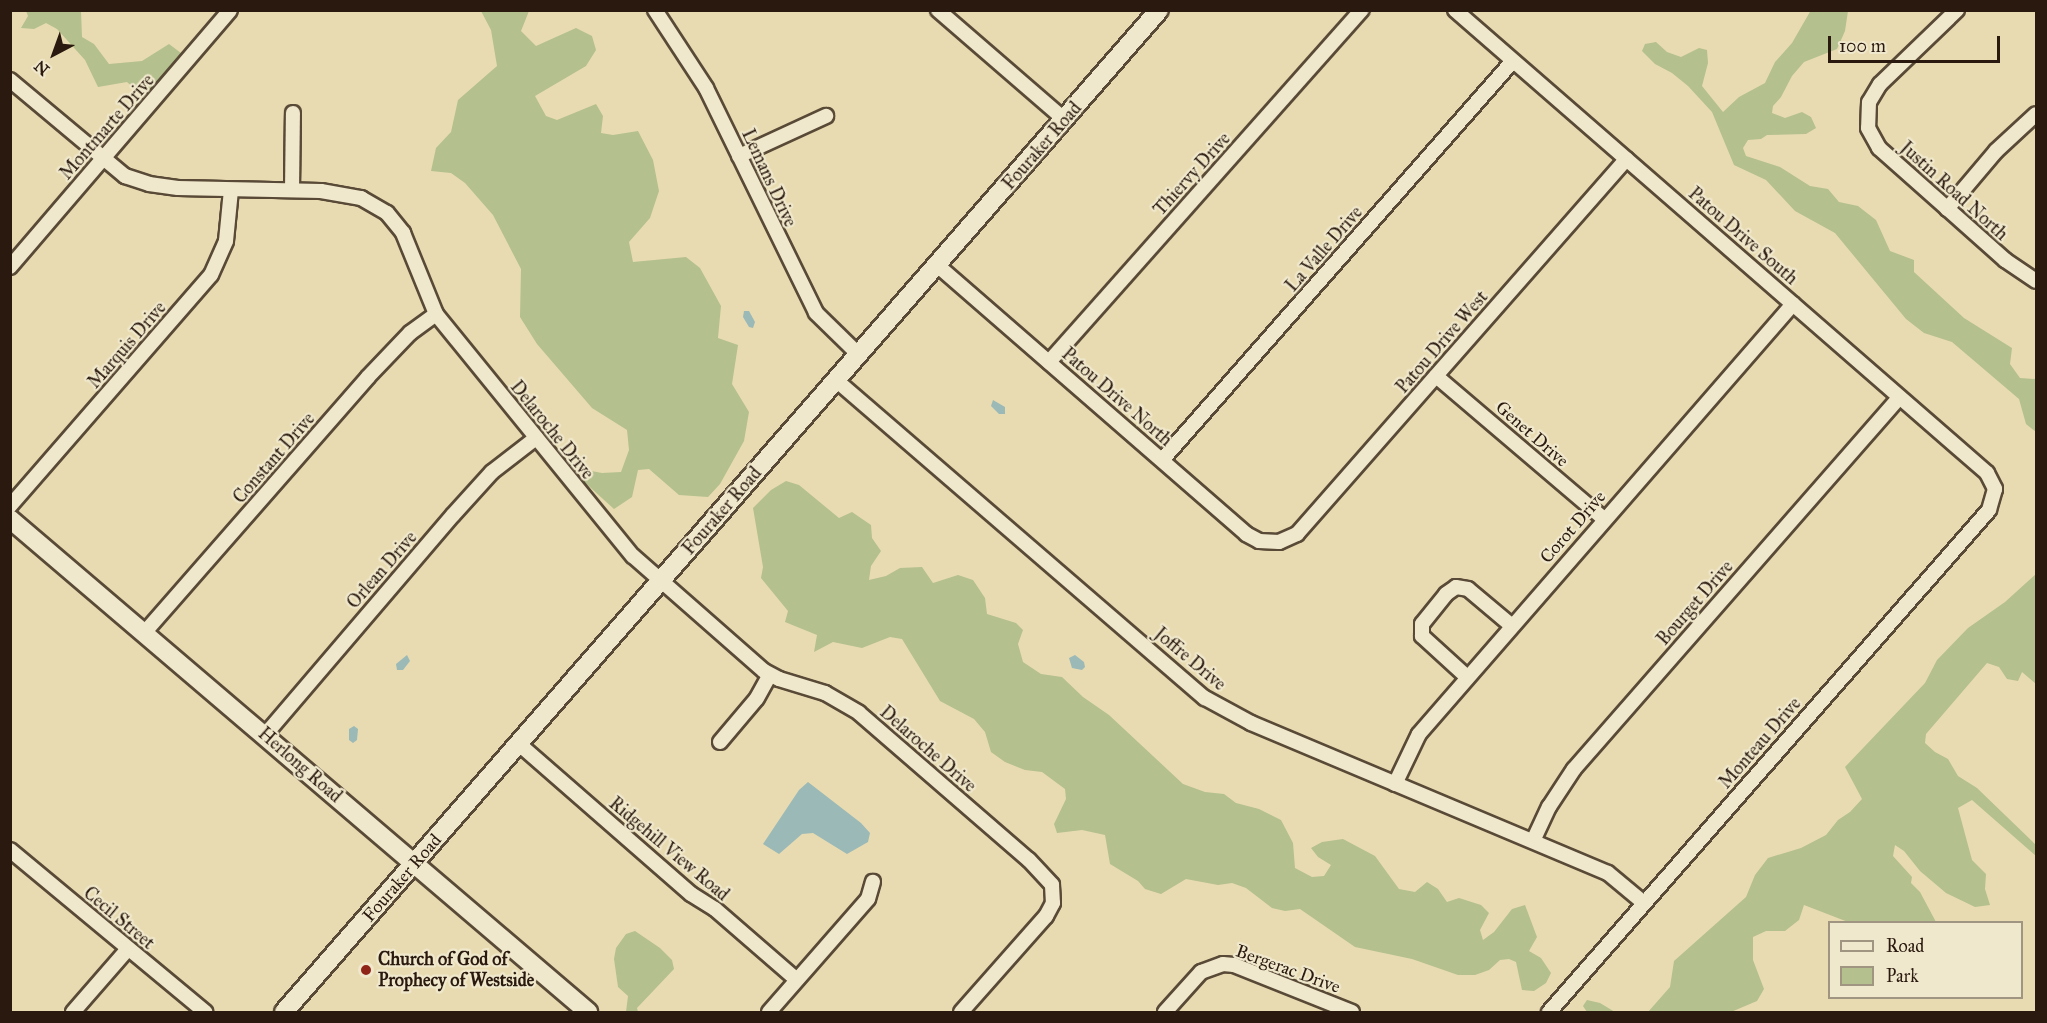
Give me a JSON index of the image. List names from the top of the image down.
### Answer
{
  "streets": {
    "main road": ["Fouraker Road", "Herlong Road"],
    "street": [
      "Montmarte Drive",
      "Thiervy Drive",
      "Lemans Drive",
      "Justin Road North",
      "Patou Drive South",
      "La Valle Drive",
      "Patou Drive West",
      "Marquis Drive",
      "Patou Drive North",
      "Delaroche Drive",
      "Genet Drive",
      "Constant Drive",
      "Corot Drive",
      "Orlean Drive",
      "Bourget Drive",
      "Joffre Drive",
      "Monteau Drive",
      "Ridgehill View Road",
      "Cecil Street",
      "Bergerac Drive"
    ]
  },
  "crossings": [
    ["Montmarte Drive", "Delaroche Drive"],
    ["Fouraker Road", "Lemans Drive"],
    ["Fouraker Road", "Patou Drive North"],
    ["Fouraker Road", "Delaroche Drive"],
    ["Fouraker Road", "Joffre Drive"],
    ["Fouraker Road", "Herlong Road"],
    ["Fouraker Road", "Ridgehill View Road"],
    ["Thiervy Drive", "Patou Drive North"],
    ["Patou Drive South", "La Valle Drive"],
    ["Patou Drive South", "Patou Drive West"],
    ["Patou Drive South", "Corot Drive"],
    ["Patou Drive South", "Bourget Drive"],
    ["Patou Drive South", "Monteau Drive"],
    ["La Valle Drive", "Patou Drive North"],
    ["Patou Drive West", "Patou Drive North"],
    ["Patou Drive West", "Genet Drive"],
    ["Marquis Drive", "Delaroche Drive"],
    ["Delaroche Drive", "Constant Drive"],
    ["Delaroche Drive", "Orlean Drive"],
    ["Genet Drive", "Corot Drive"],
    ["Constant Drive", "Herlong Road"],
    ["Corot Drive", "Joffre Drive"],
    ["Orlean Drive", "Herlong Road"],
    ["Bourget Drive", "Joffre Drive"],
    ["Joffre Drive", "Monteau Drive"]
  ],
  "places": ["Church of God of Prophecy of Westside"],
  "legend": ["Road", "Park"],
  "scale_bar": "100 m",
  "north": "bottom left"
}
